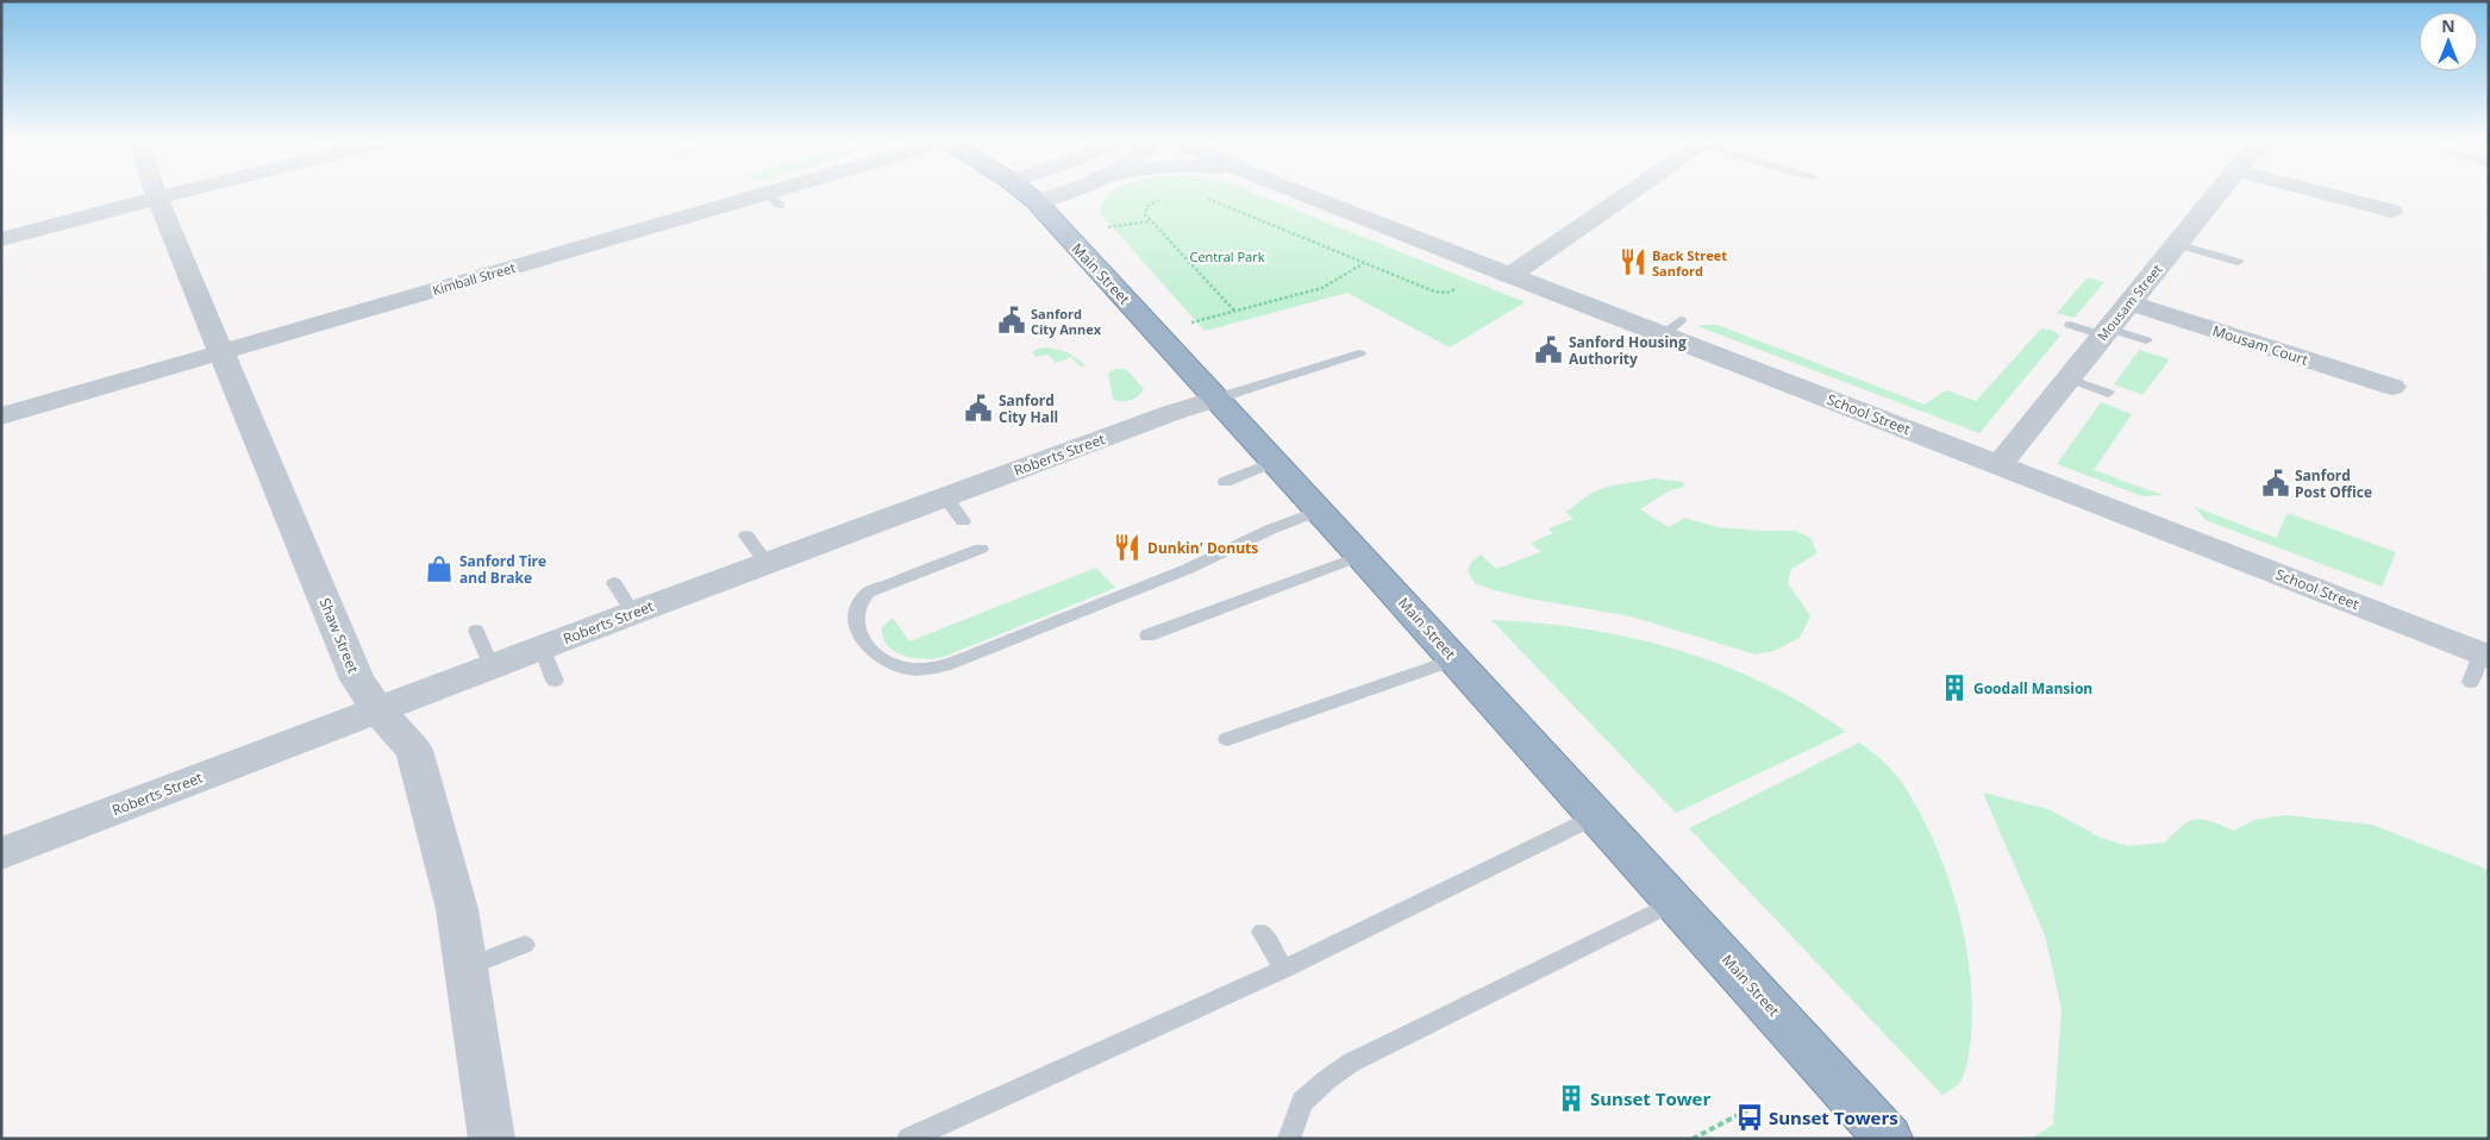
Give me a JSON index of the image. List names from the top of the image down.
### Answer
{
  "streets": {
    "highway": ["Main Street"],
    "street": [
      "Kimball Street",
      "Mousam Street",
      "Mousam Court",
      "School Street",
      "Roberts Street",
      "Shaw Street"
    ]
  },
  "crossings": [
    ["Main Street", "Roberts Street"],
    ["Kimball Street", "Shaw Street"],
    ["Mousam Street", "Mousam Court"],
    ["Mousam Street", "School Street"],
    ["Roberts Street", "Shaw Street"]
  ],
  "parks": ["Central Park"],
  "places": {
    "restaurant": ["Back Street Sanford", "Dunkin' Donuts"],
    "public building": [
      "Sanford City Annex",
      "Sanford Housing Authority",
      "Sanford City Hall",
      "Sanford Post Office"
    ],
    "shop": ["Sanford Tire and Brake"],
    "building": ["Goodall Mansion", "Sunset Tower"],
    "bus stop": ["Sunset Towers"]
  },
  "north": "top"
}
